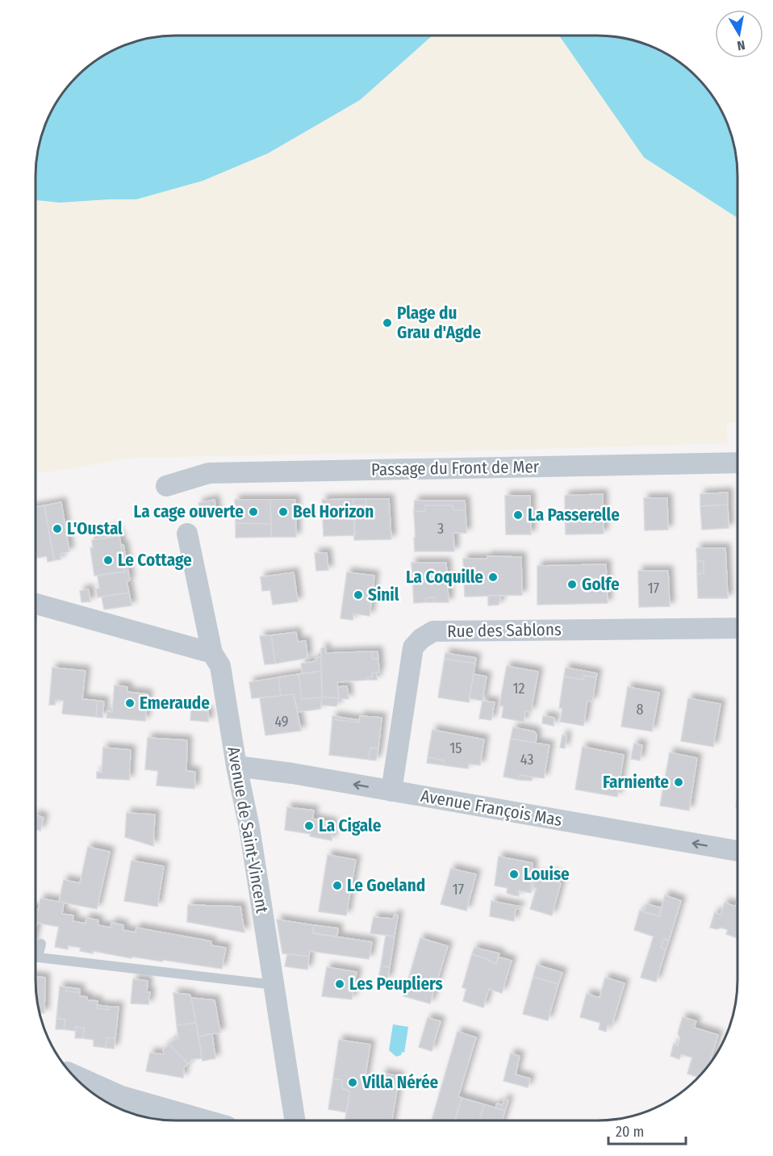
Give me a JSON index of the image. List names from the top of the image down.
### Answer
{
  "streets": {
    "street": [
      "Passage du Front de Mer",
      "Rue des Sablons",
      "Avenue François Mas",
      "Avenue de Saint-Vincent"
    ]
  },
  "crossings": [
    ["Rue des Sablons", "Avenue François Mas"],
    ["Avenue François Mas", "Avenue de Saint-Vincent"]
  ],
  "one_way": ["Avenue François Mas"],
  "places": [
    "Plage du Grau d'Agde",
    "La cage ouverte",
    "Bel Horizon",
    "La Passerelle",
    "L'Oustal",
    "Le Cottage",
    "La Coquille",
    "Golfe",
    "Sinil",
    "Emeraude",
    "Farniente",
    "La Cigale",
    "Louise",
    "Le Goeland",
    "Les Peupliers",
    "Villa Nérée"
  ],
  "house_numbers": [
    "3",
    "17",
    "12",
    "8",
    "49",
    "15",
    "43",
    "17"
  ],
  "scale_bar": "20 m",
  "north": "bottom"
}
